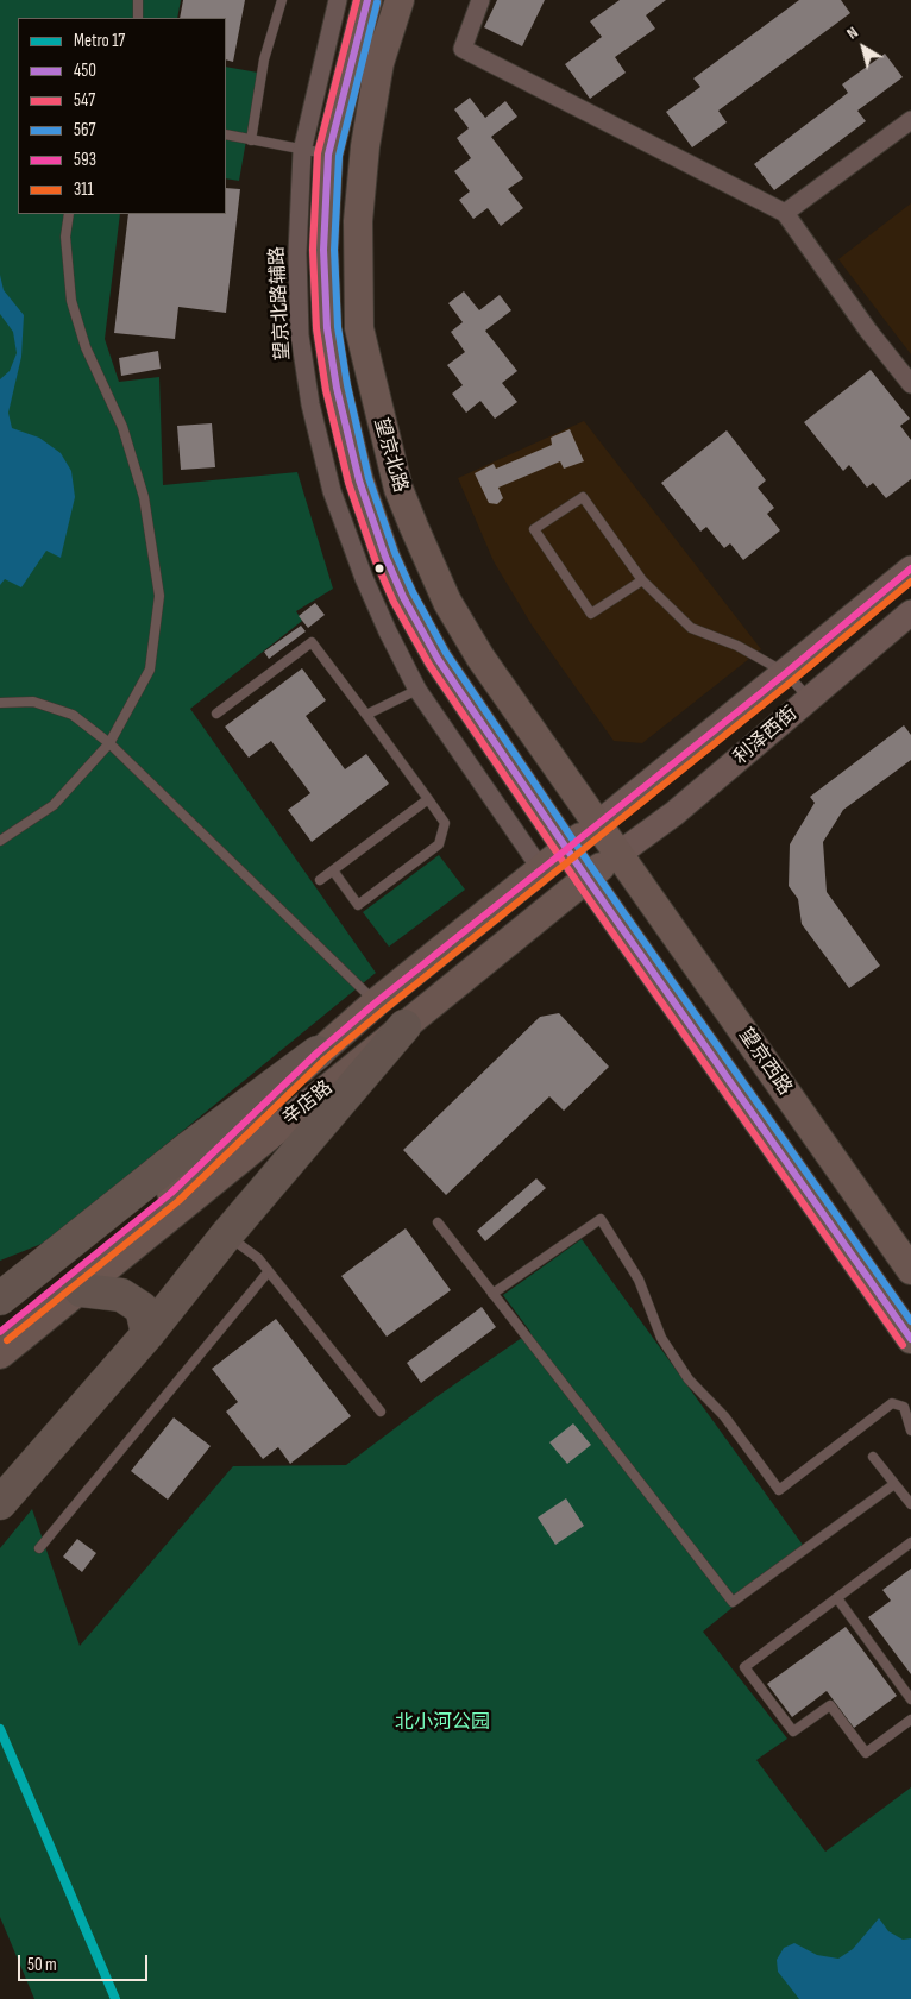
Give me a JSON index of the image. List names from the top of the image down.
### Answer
{
  "streets": {
    "main road": ["望京北路", "望京西路", "辛店路"],
    "street": ["望京北路辅路", "利泽西街"]
  },
  "crossings": [
    ["望京北路辅路", "望京北路"],
    ["望京北路辅路", "辛店路"],
    ["望京北路", "利泽西街"],
    ["望京北路", "望京西路"],
    ["望京北路", "辛店路"],
    ["利泽西街", "望京西路"],
    ["利泽西街", "辛店路"],
    ["望京西路", "辛店路"]
  ],
  "parks": ["北小河公园"],
  "lines": [
    "transit line 450",
    "transit line 547",
    "transit line 567",
    "transit line 593",
    "transit line 311",
    "metro line 17"
  ],
  "legend": [
    "Metro 17",
    "450",
    "547",
    "567",
    "593",
    "311"
  ],
  "scale_bar": "50 m",
  "north": "top left"
}
